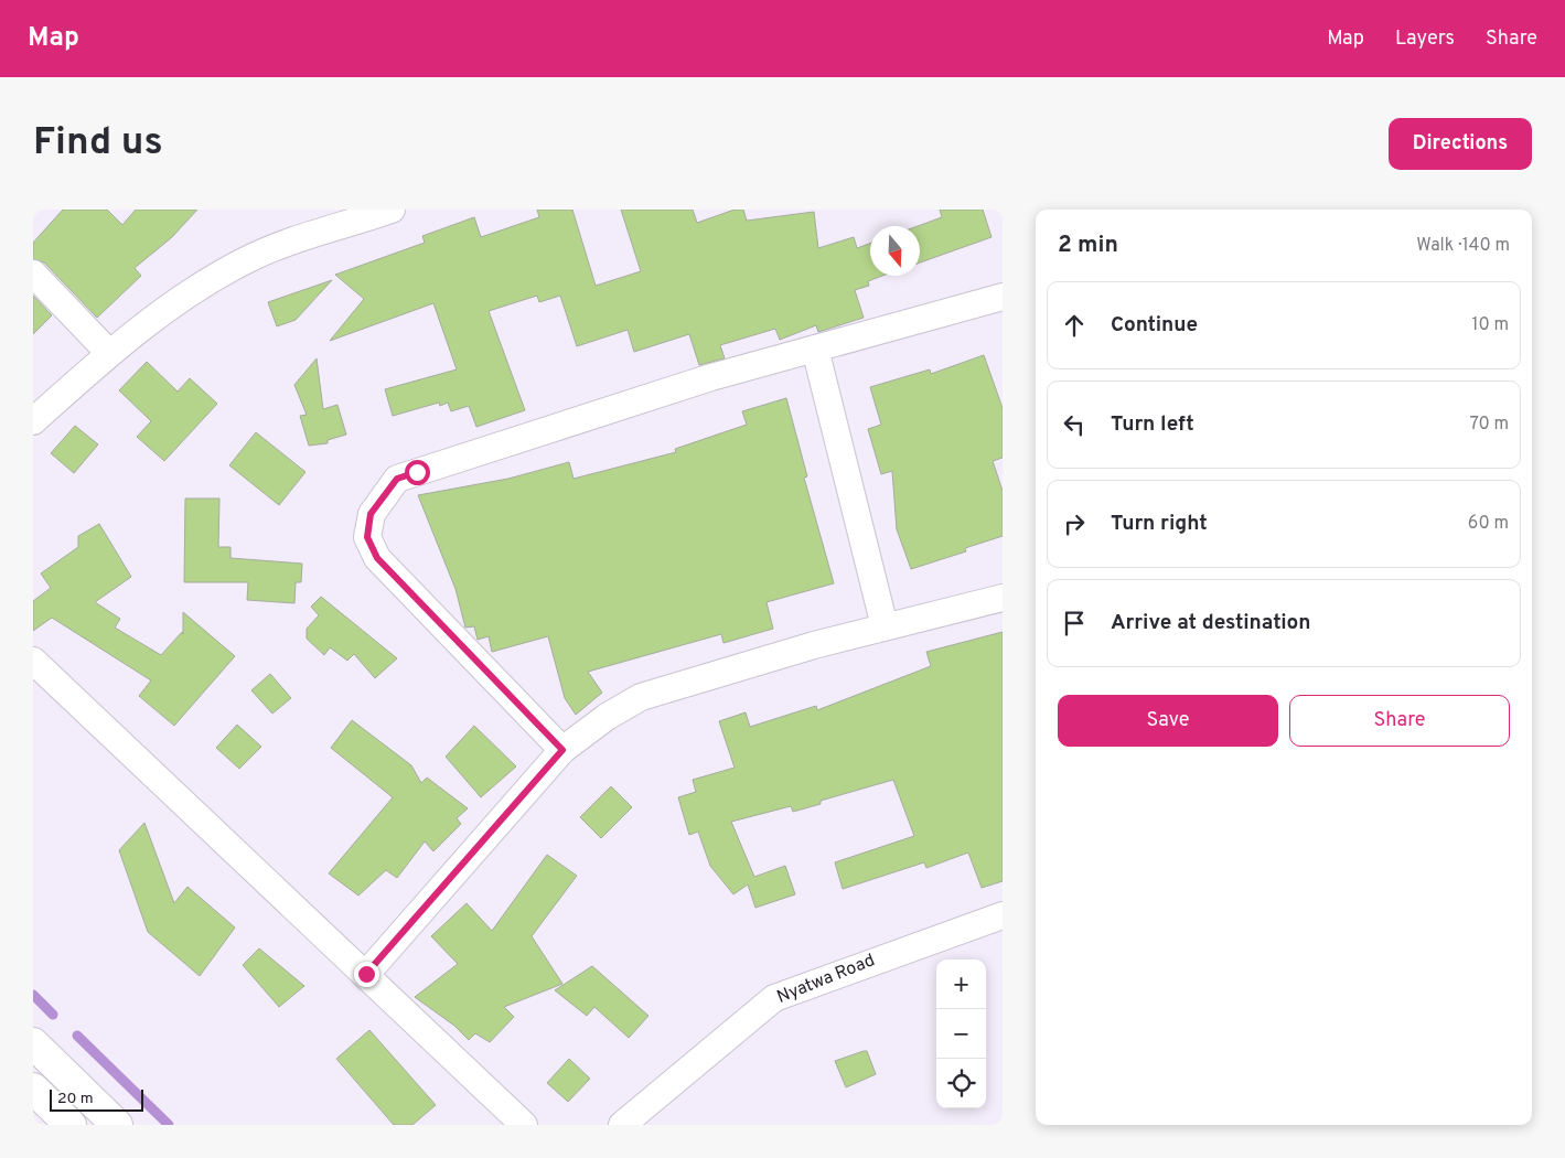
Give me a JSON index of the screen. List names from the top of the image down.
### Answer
{
  "streets": {
    "street": ["Nyatwa Road"]
  },
  "scale_bar": "20 m",
  "north": "bottom",
  "page": {
    "header": "Map",
    "nav": ["Map", "Layers", "Share"],
    "buttons": [
      "Directions",
      ["Save", "Share"]
    ],
    "title": "Find us",
    "heading": ["2 min", "Walk · 140 m"],
    "list": [
      ["Continue", "10 m"],
      ["Turn left", "70 m"],
      ["Turn right", "60 m"],
      "Arrive at destination"
    ],
    "map_buttons": ["+", "−"],
    "scale": "20 m"
  }
}
